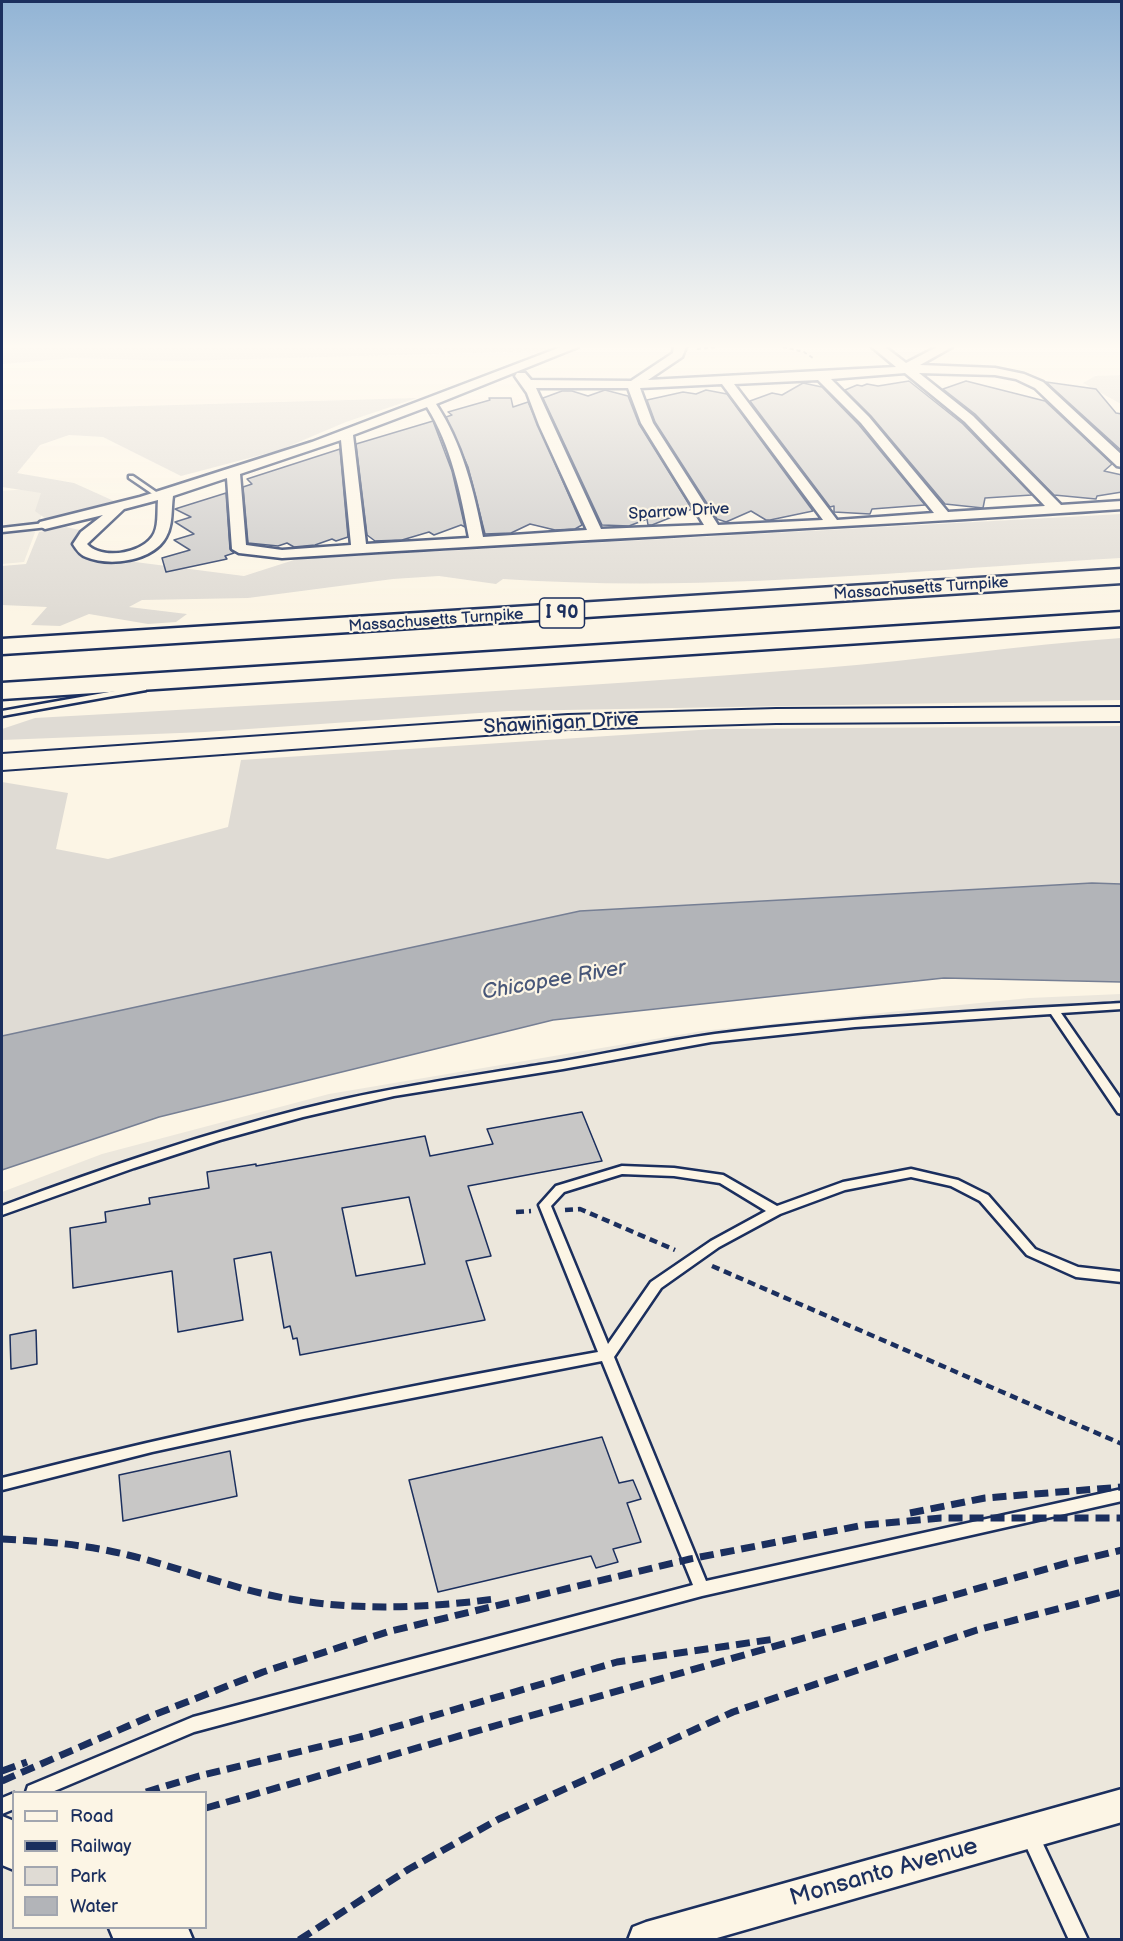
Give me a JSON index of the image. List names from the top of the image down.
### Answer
{
  "streets": {
    "highway": ["Massachusetts Turnpike", "I 90"],
    "main road": ["Shawinigan Drive"],
    "street": ["Sparrow Drive", "Monsanto Avenue"]
  },
  "water": ["Chicopee River"],
  "legend": [
    "Road",
    "Railway",
    "Park",
    "Water"
  ]
}
